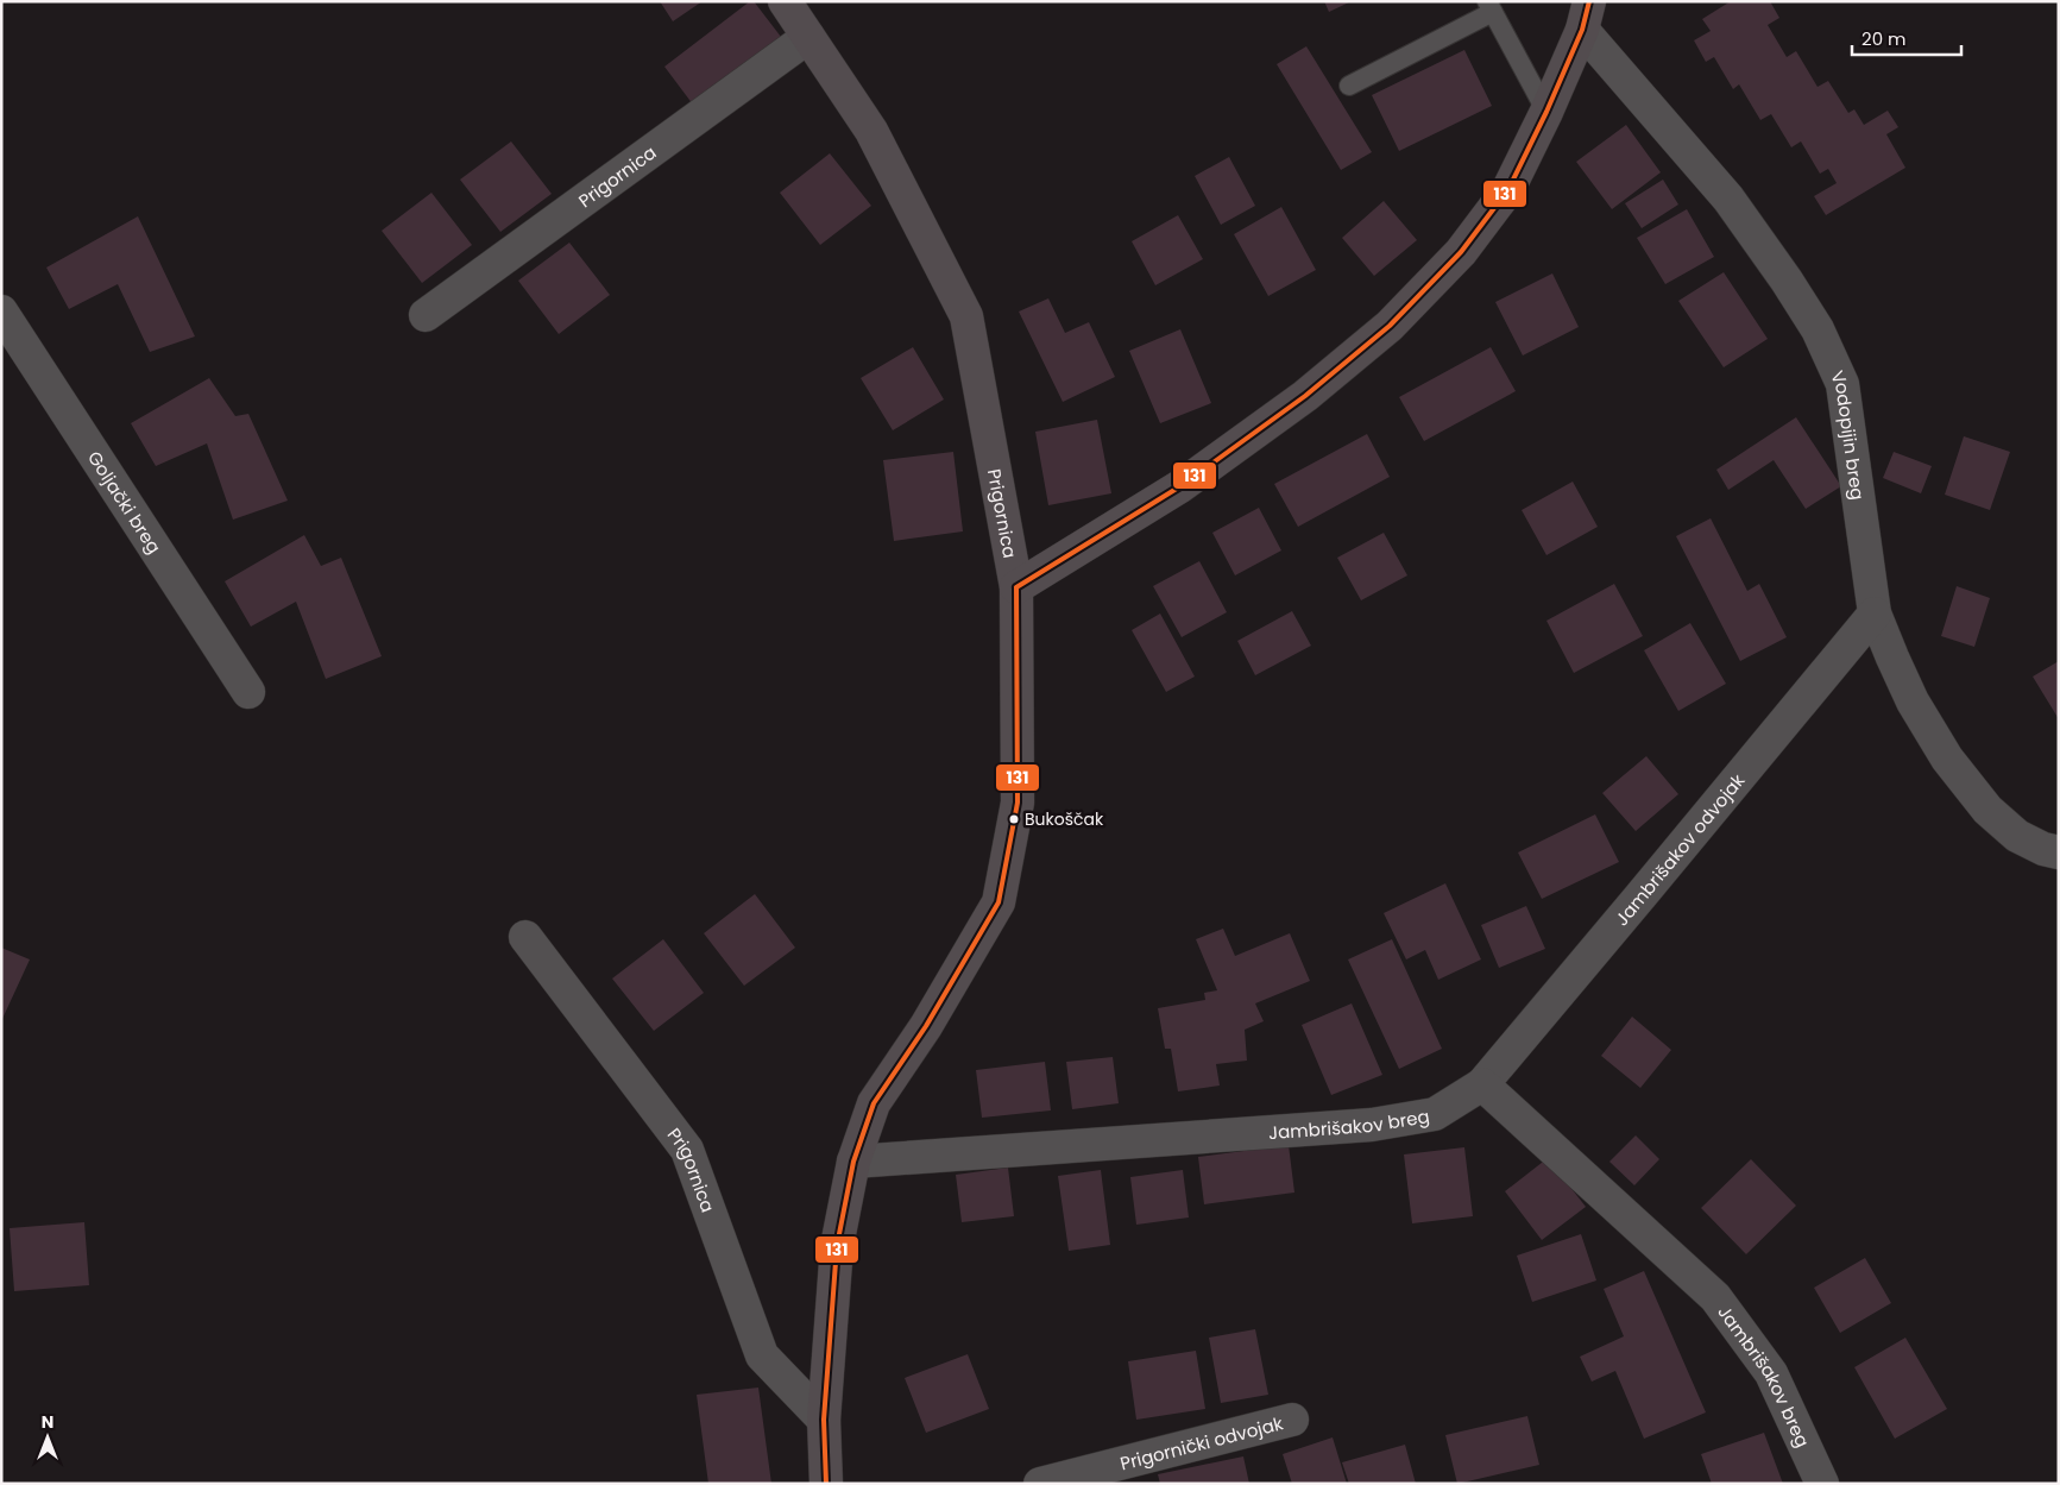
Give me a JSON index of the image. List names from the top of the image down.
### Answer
{
  "streets": {
    "street": [
      "Prigornica",
      "Vodopijin breg",
      "Goljački breg",
      "Jambrišakov odvojak",
      "Jambrišakov breg",
      "Prigornički odvojak"
    ]
  },
  "crossings": [
    ["Prigornica", "Jambrišakov breg"],
    ["Vodopijin breg", "Jambrišakov odvojak"],
    ["Jambrišakov odvojak", "Jambrišakov breg"]
  ],
  "places": ["Bukoščak"],
  "lines": ["transit line 131"],
  "scale_bar": "20 m",
  "north": "top"
}
